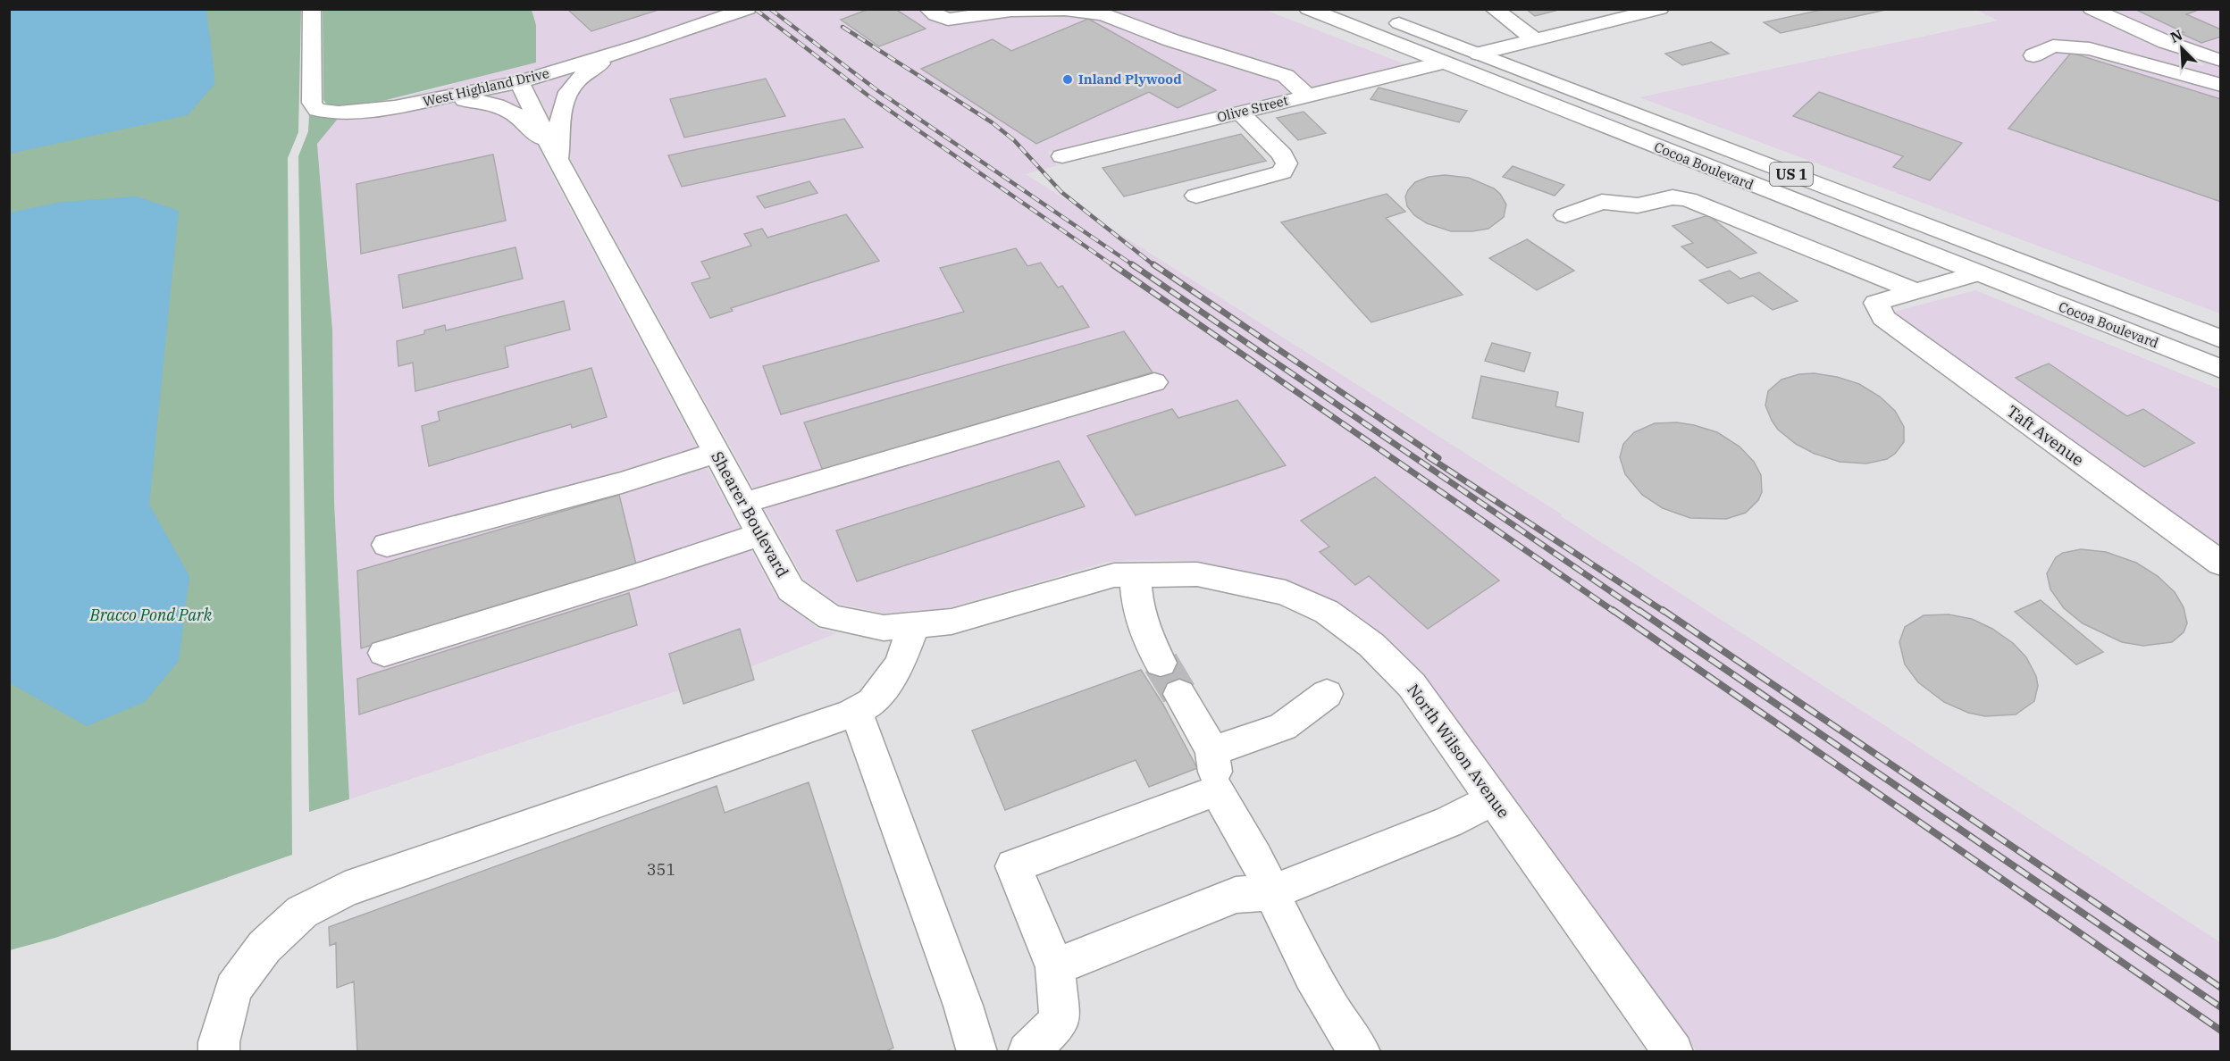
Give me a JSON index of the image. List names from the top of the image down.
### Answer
{
  "streets": {
    "street": [
      "West Highland Drive",
      "Olive Street",
      "Cocoa Boulevard",
      "US 1",
      "Taft Avenue",
      "Shearer Boulevard",
      "North Wilson Avenue"
    ]
  },
  "crossings": [
    ["West Highland Drive", "Shearer Boulevard"],
    ["Olive Street", "Cocoa Boulevard"],
    ["Shearer Boulevard", "North Wilson Avenue"]
  ],
  "parks": ["Bracco Pond Park"],
  "places": ["Inland Plywood"],
  "house_numbers": ["351"],
  "north": "top left"
}
